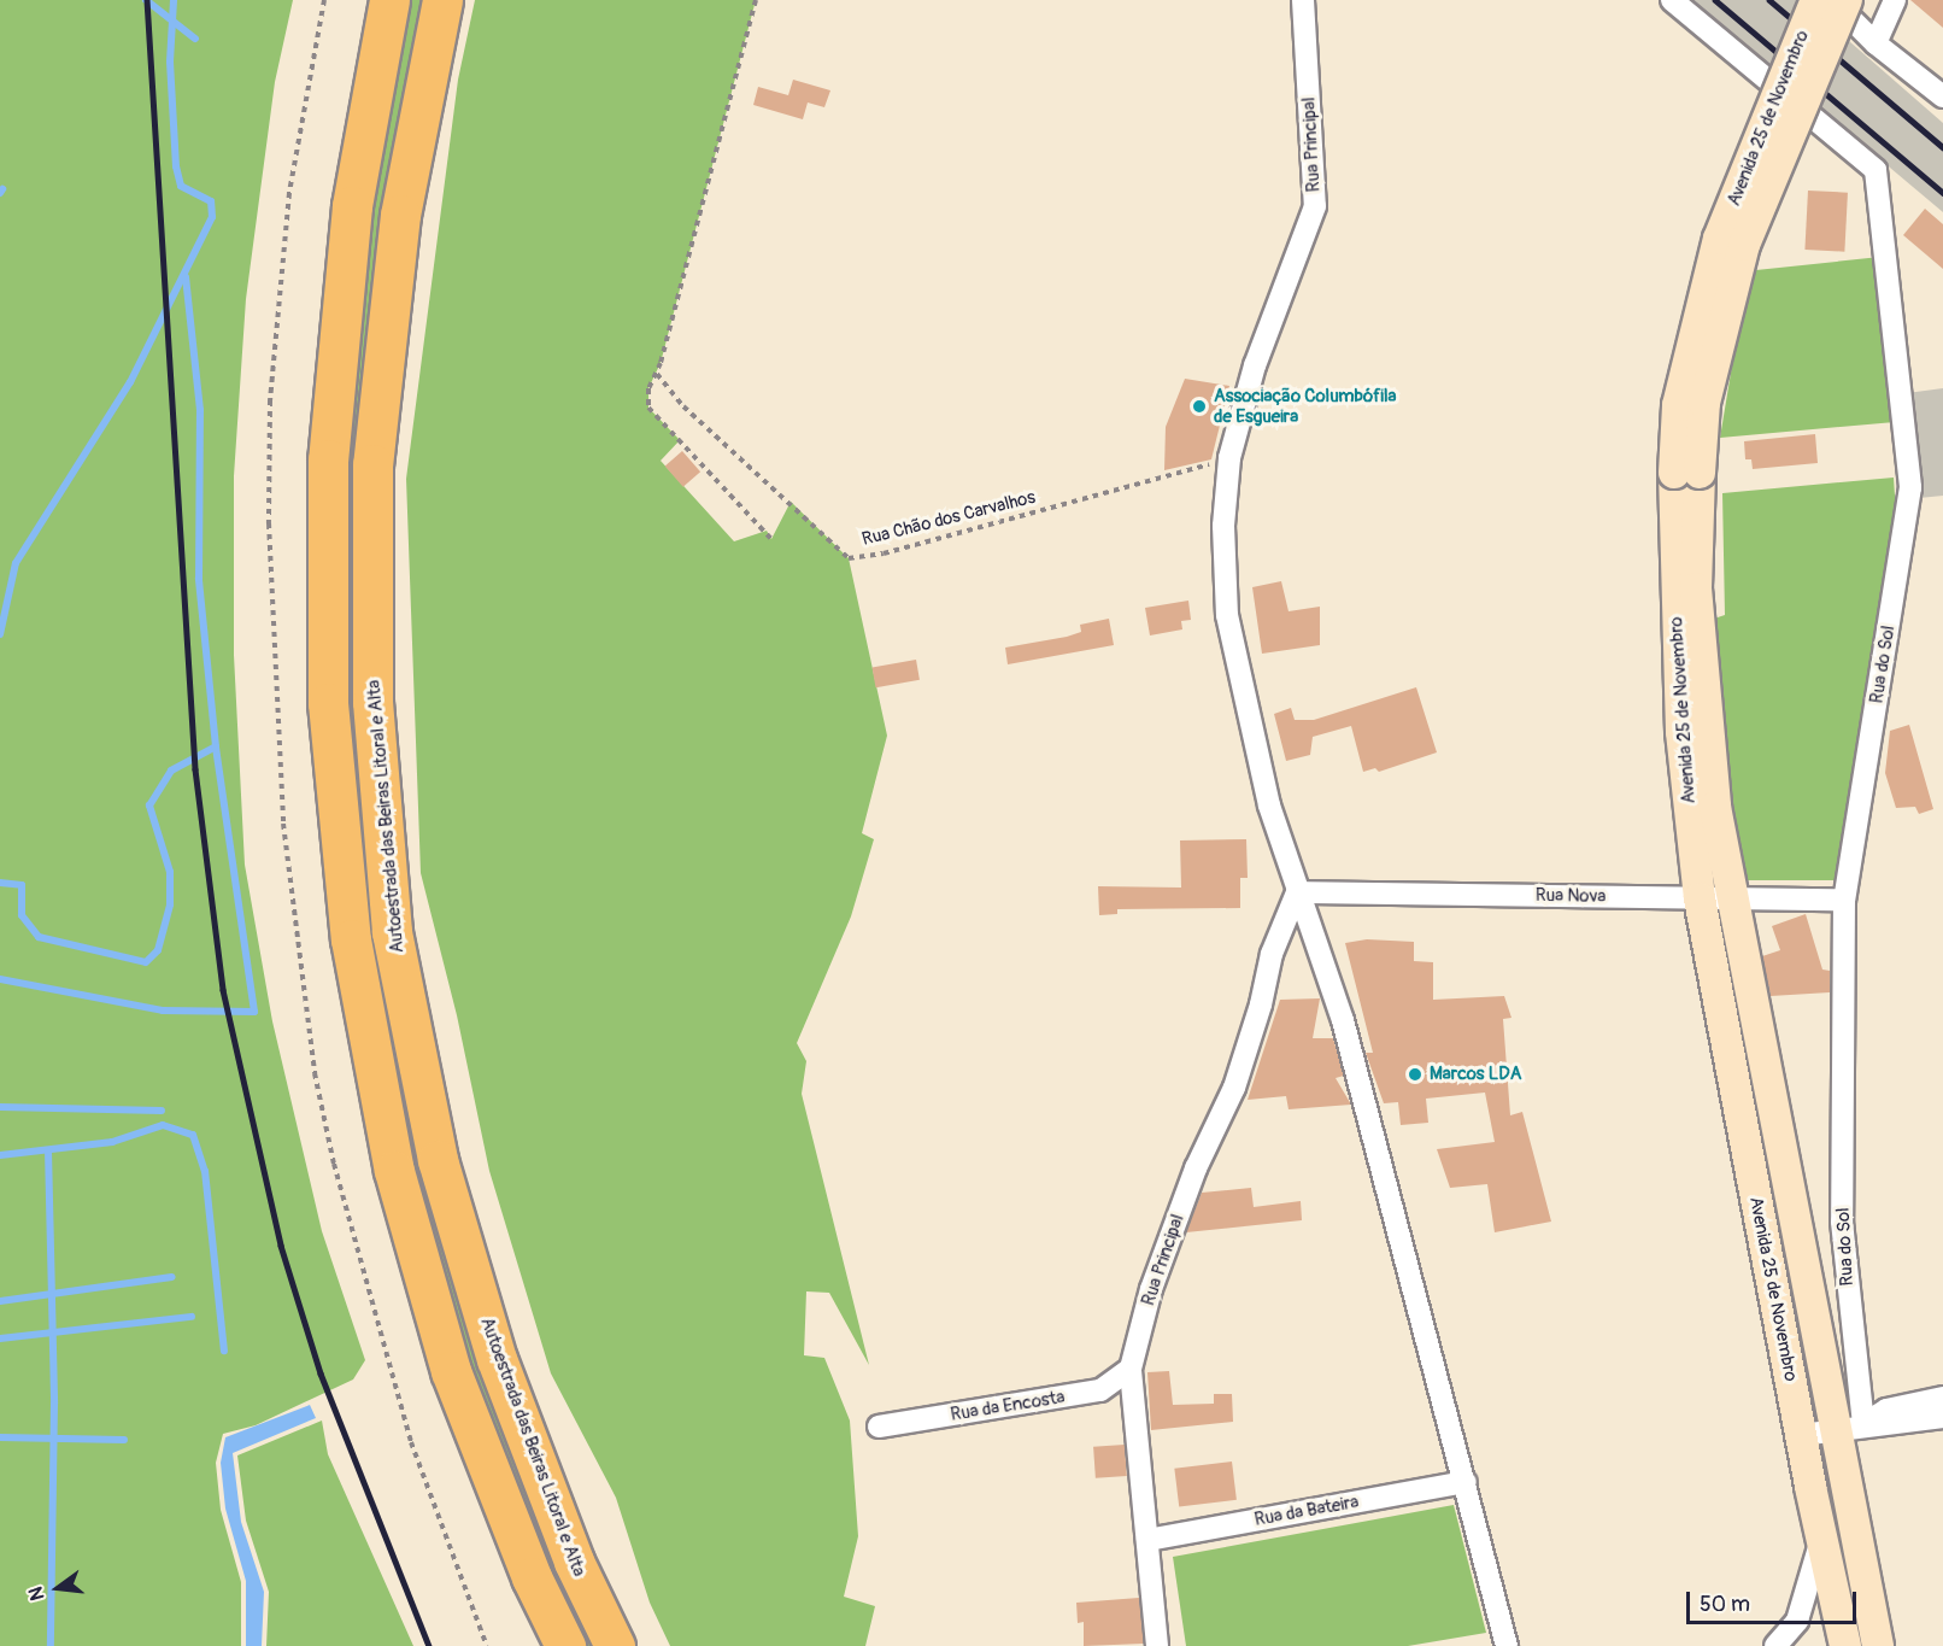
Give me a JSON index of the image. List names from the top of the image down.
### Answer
{
  "streets": {
    "highway": ["Autoestrada das Beiras Litoral e Alta"],
    "street": [
      "Avenida 25 de Novembro",
      "Rua Principal",
      "Rua do Sol",
      "Rua Nova",
      "Rua da Encosta",
      "Rua da Bateira"
    ],
    "path": ["Rua Chão dos Carvalhos"]
  },
  "crossings": [
    ["Avenida 25 de Novembro", "Rua do Sol"],
    ["Avenida 25 de Novembro", "Rua Nova"],
    ["Rua Principal", "Rua Chão dos Carvalhos"],
    ["Rua Principal", "Rua Nova"],
    ["Rua Principal", "Rua da Encosta"],
    ["Rua Principal", "Rua da Bateira"],
    ["Rua do Sol", "Rua Nova"]
  ],
  "places": ["Associação Columbófila de Esgueira", "Marcos LDA"],
  "scale_bar": "50 m",
  "north": "left"
}
